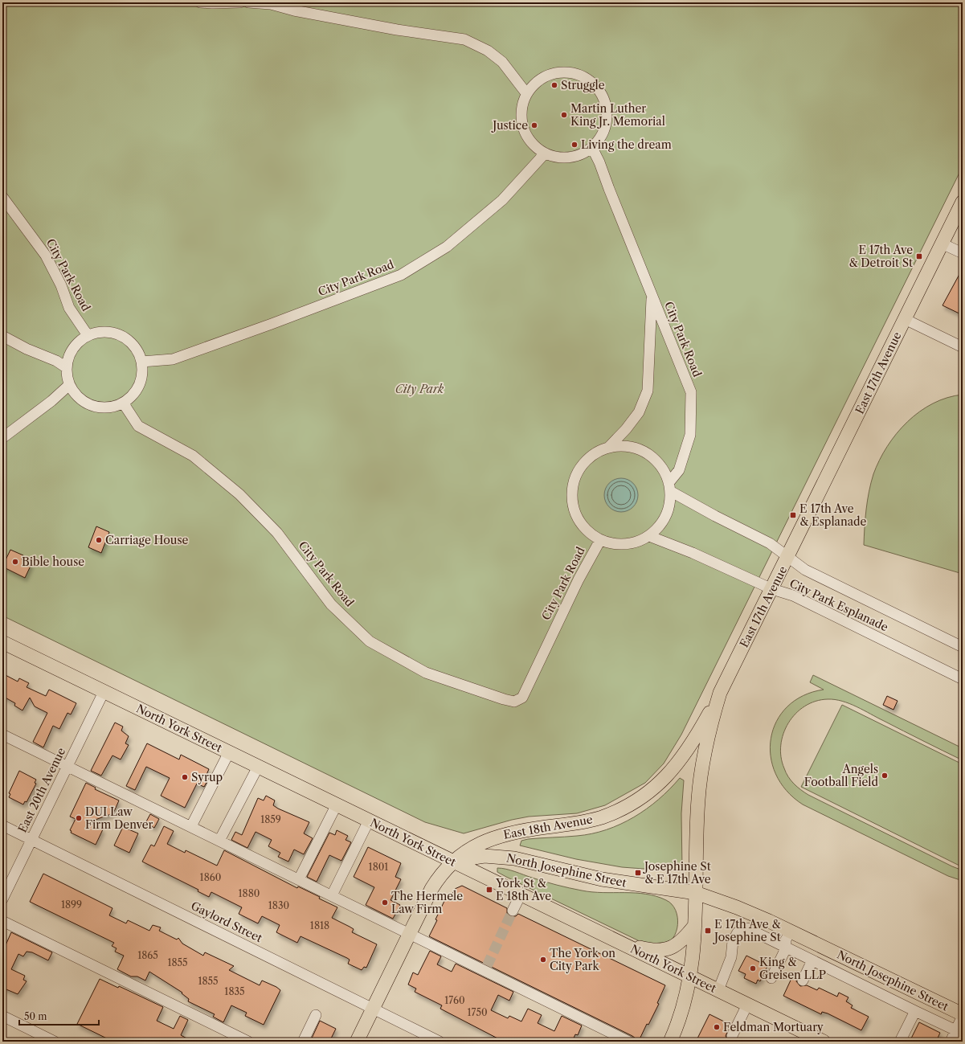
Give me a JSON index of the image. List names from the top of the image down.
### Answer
{
  "streets": {
    "main road": [
      "East 17th Avenue",
      "North York Street",
      "East 18th Avenue",
      "North Josephine Street"
    ],
    "street": [
      "City Park Road",
      "City Park Esplanade",
      "East 20th Avenue",
      "Gaylord Street"
    ]
  },
  "crossings": [
    ["City Park Road", "City Park Esplanade"],
    ["East 17th Avenue", "City Park Esplanade"],
    ["East 17th Avenue", "North York Street"],
    ["East 17th Avenue", "East 18th Avenue"],
    ["East 17th Avenue", "North Josephine Street"],
    ["North York Street", "East 20th Avenue"],
    ["North York Street", "East 18th Avenue"],
    ["North York Street", "North Josephine Street"],
    ["East 20th Avenue", "Gaylord Street"],
    ["East 18th Avenue", "North Josephine Street"],
    ["East 18th Avenue", "Gaylord Street"]
  ],
  "parks": ["City Park"],
  "places": {
    "other": [
      "Struggle",
      "Martin Luther King Jr. Memorial",
      "Justice",
      "Living the dream",
      "Carriage House",
      "Bible house",
      "Angels Football Field",
      "Syrup",
      "DUI Law Firm Denver",
      "The Hermele Law Firm",
      "The York on City Park",
      "King & Greisen LLP",
      "Feldman Mortuary"
    ],
    "transit": [
      "E 17th Ave & Detroit St",
      "E 17th Ave & Esplanade",
      "Josephine St & E 17th Ave",
      "York St & E 18th Ave",
      "E 17th Ave & Josephine St"
    ]
  },
  "house_numbers": [
    "1859",
    "1801",
    "1860",
    "1880",
    "1899",
    "1830",
    "1818",
    "1865",
    "1855",
    "1855",
    "1835",
    "1760",
    "1750"
  ],
  "scale_bar": "50 m"
}
